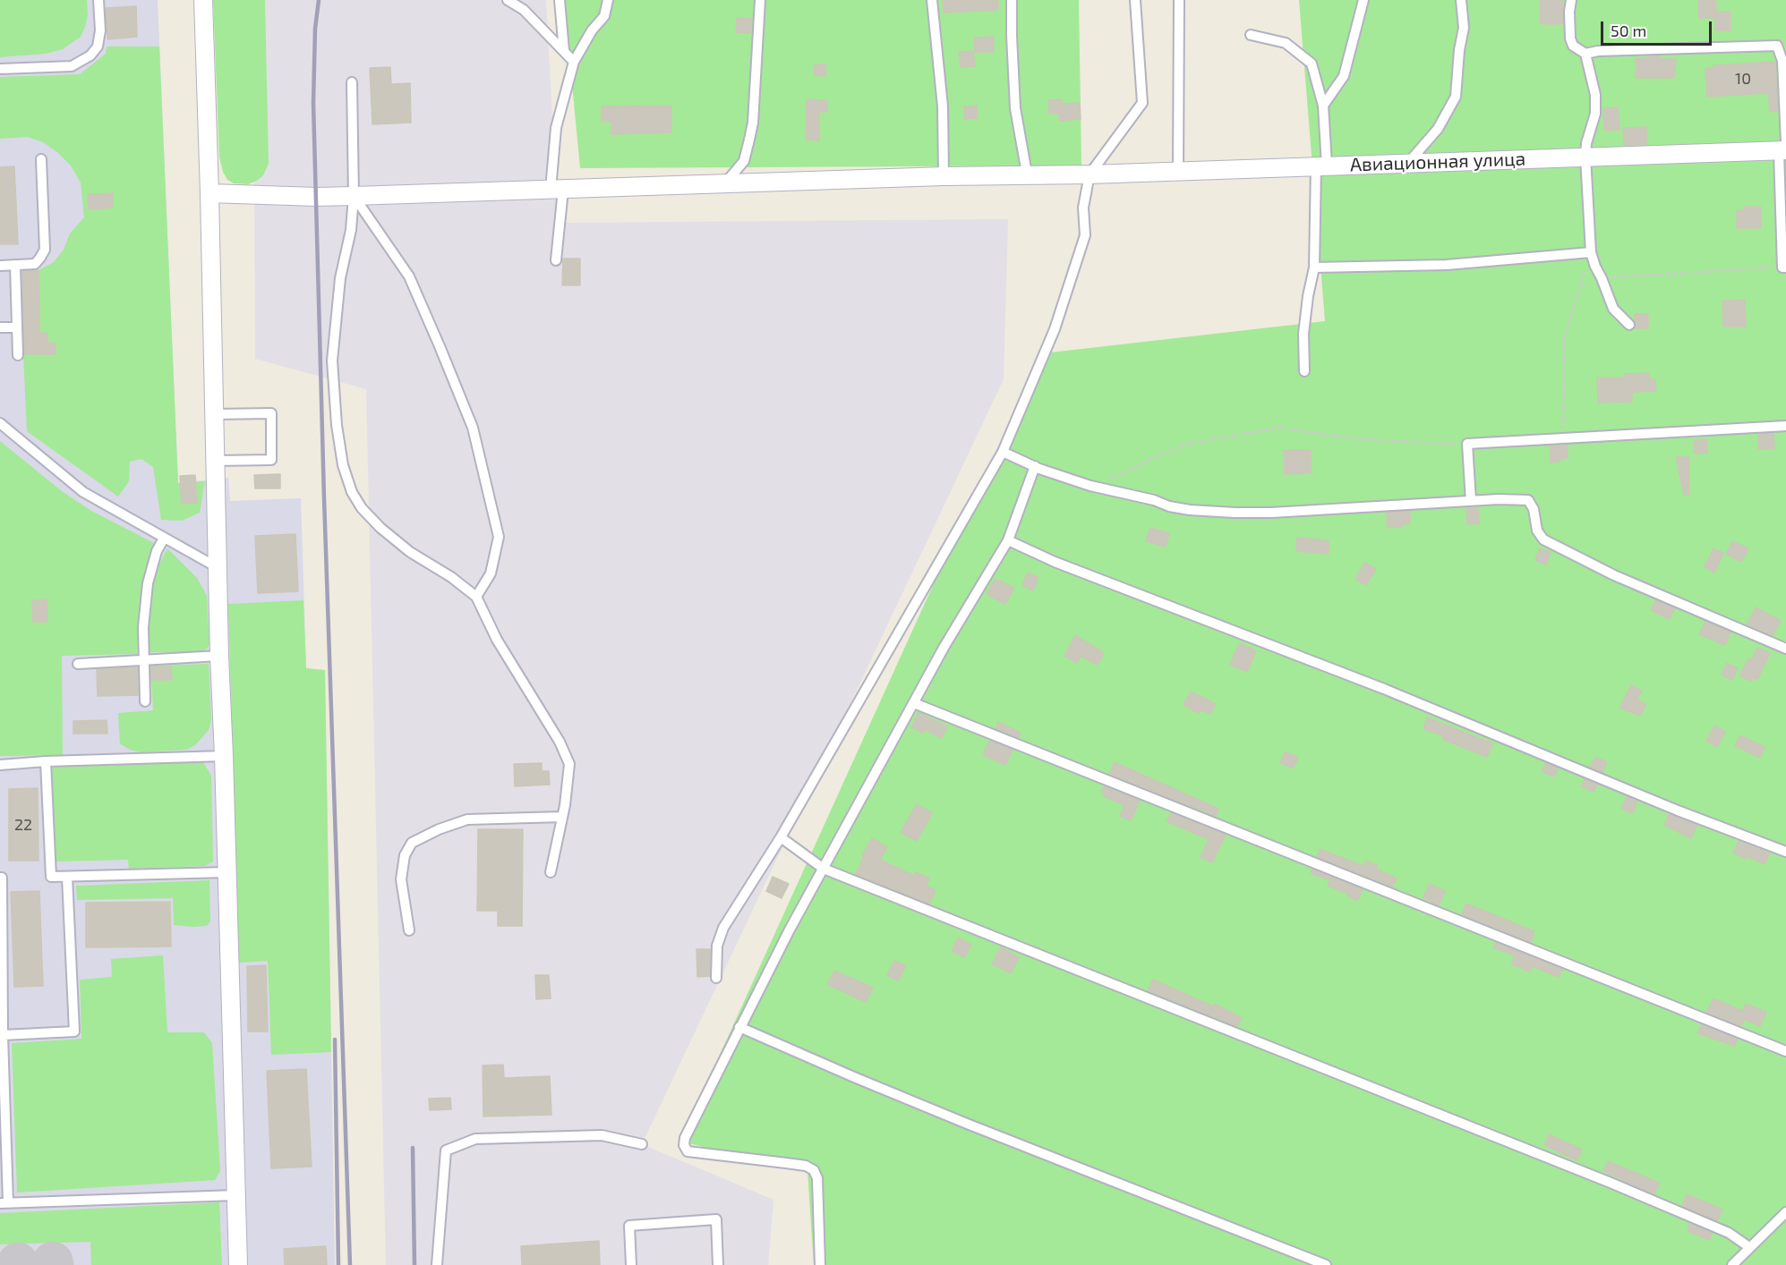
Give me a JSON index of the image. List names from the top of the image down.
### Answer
{
  "streets": {
    "street": ["Авиационная улица"]
  },
  "house_numbers": ["10", "22"],
  "scale_bar": "50 m"
}
